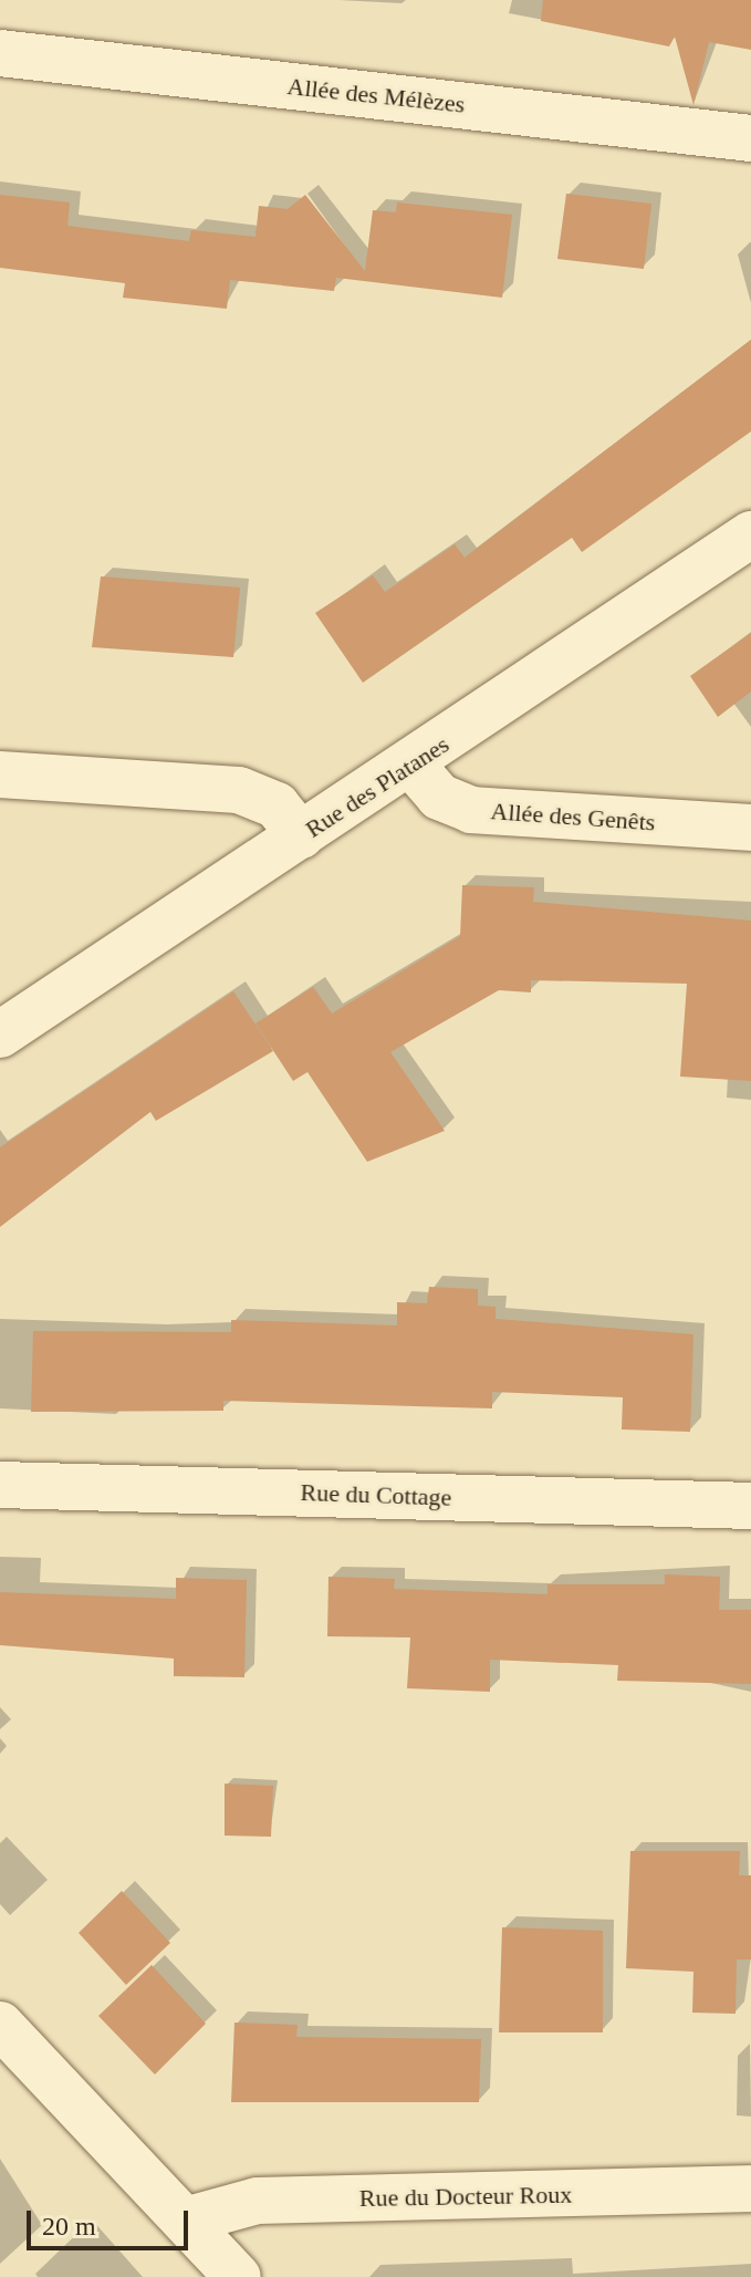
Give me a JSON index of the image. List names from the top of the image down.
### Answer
{
  "streets": {
    "street": [
      "Allée des Mélèzes",
      "Rue des Platanes",
      "Allée des Genêts",
      "Rue du Cottage",
      "Rue du Docteur Roux"
    ]
  },
  "crossings": [
    ["Rue des Platanes", "Allée des Genêts"]
  ],
  "scale_bar": "20 m"
}
